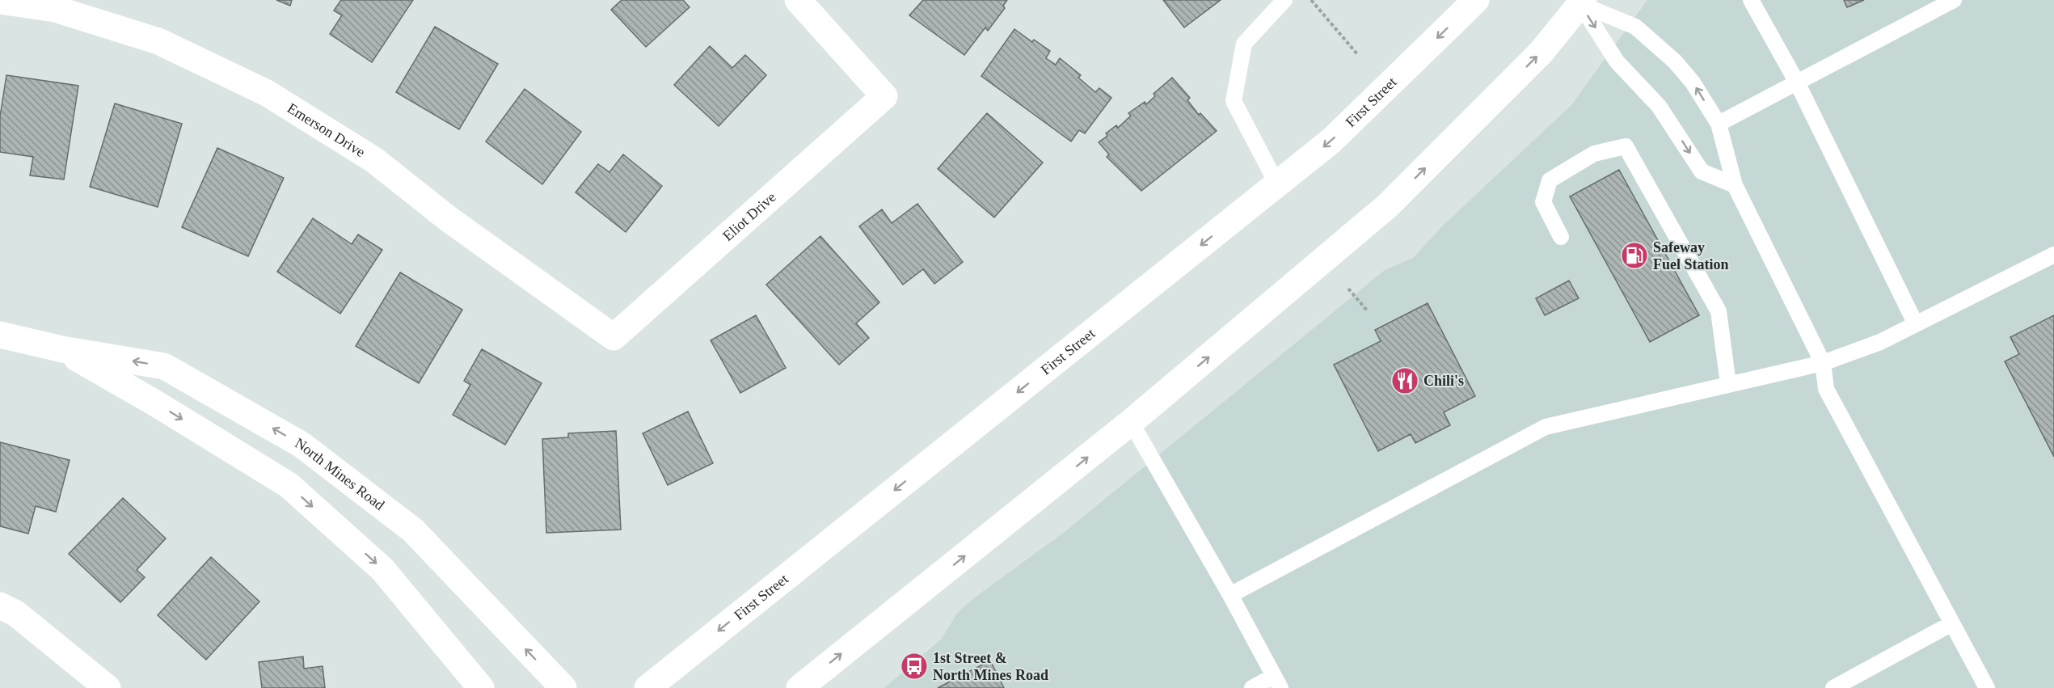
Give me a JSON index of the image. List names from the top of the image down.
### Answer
{
  "streets": {
    "main road": [
      "First Street",
      "Emerson Drive",
      "Eliot Drive",
      "North Mines Road"
    ]
  },
  "crossings": [
    ["Emerson Drive", "Eliot Drive"]
  ],
  "places": {
    "fuel station": ["Safeway Fuel Station"],
    "restaurant": ["Chili's"],
    "bus stop": ["1st Street & North Mines Road"]
  }
}
